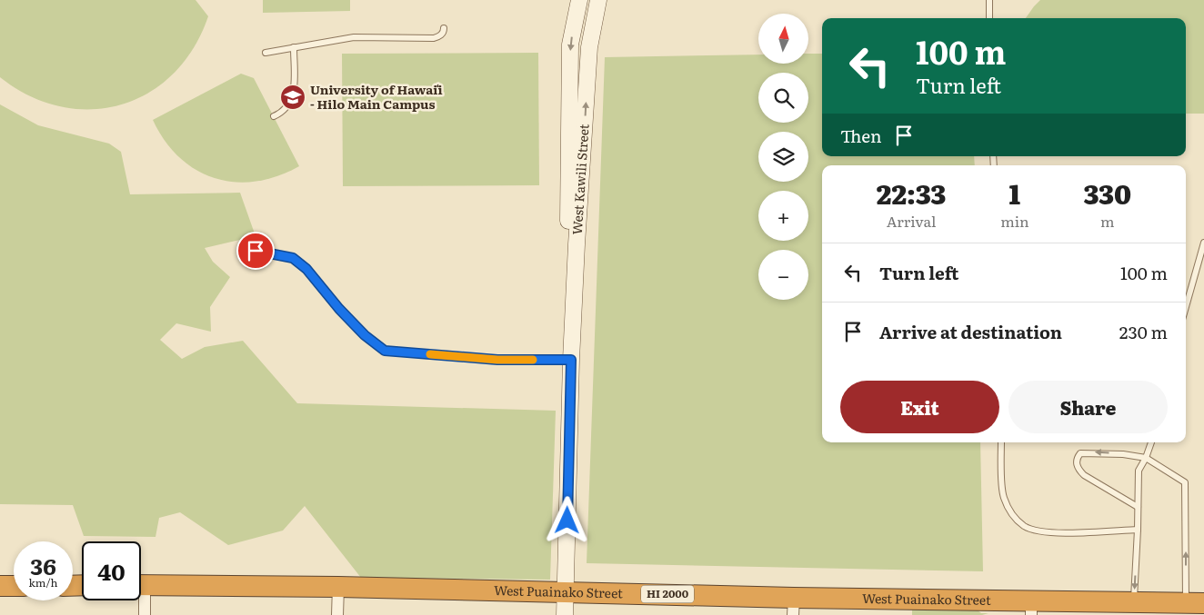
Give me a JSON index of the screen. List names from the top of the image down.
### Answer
{
  "streets": {
    "highway": ["West Puainako Street", "HI 2000"],
    "street": ["West Kawili Street"]
  },
  "crossings": [
    ["West Kawili Street", "West Puainako Street"]
  ],
  "places": {
    "school or university": ["University of Hawaiʻi - Hilo Main Campus"]
  },
  "north": "top",
  "page": {
    "map_buttons": ["+", "−"],
    "turn": ["100 m", "Turn left"],
    "then": "Then",
    "eta": [
      "22:33",
      "Arrival",
      "1",
      "min",
      "330",
      "m"
    ],
    "list": [
      {
        "name": "Turn left",
        "value": "100 m"
      },
      {
        "name": "Arrive at destination",
        "value": "230 m"
      }
    ],
    "buttons": ["Exit", "Share"],
    "speed": "36 km/h",
    "limit": "40"
  }
}
